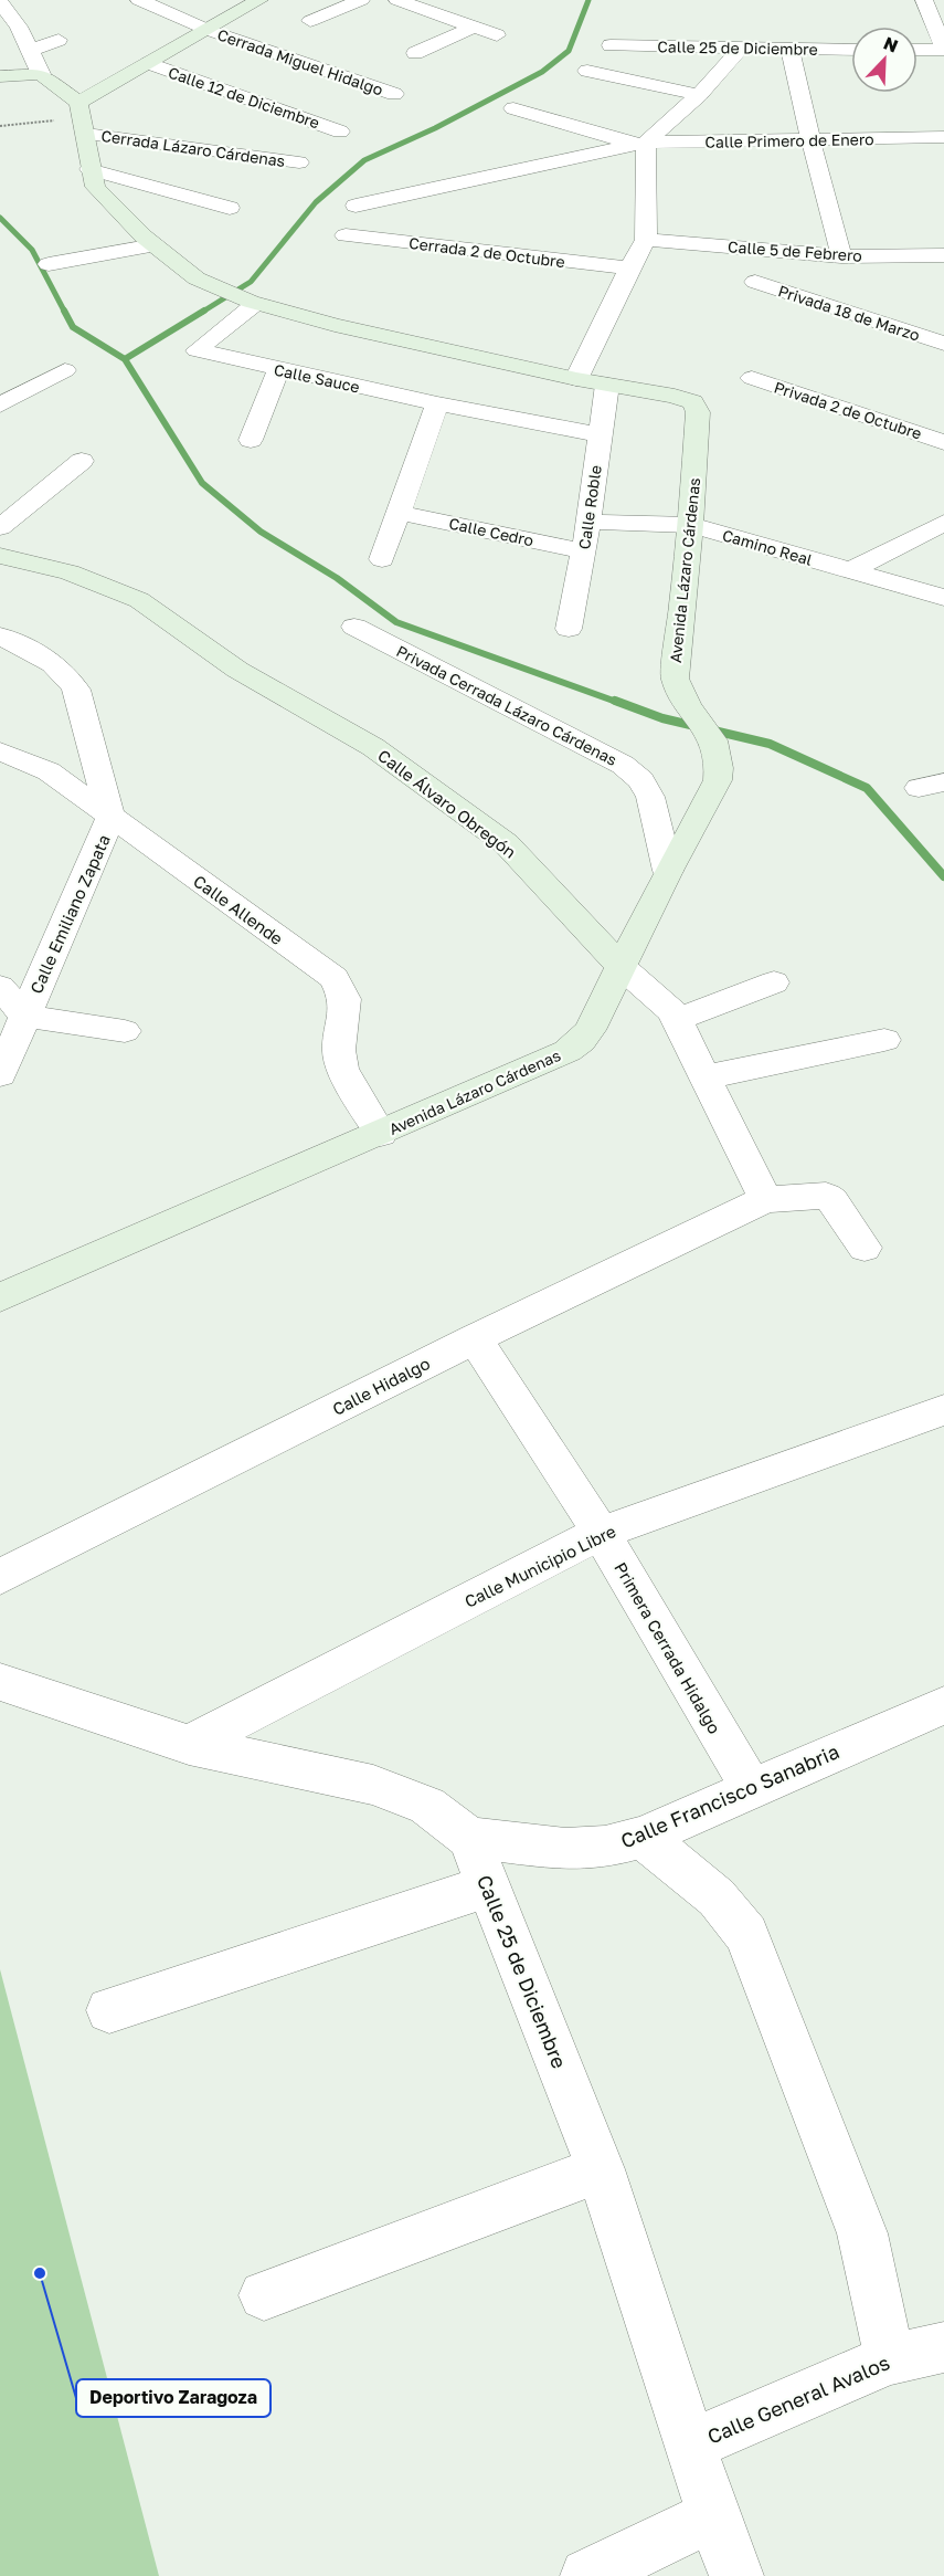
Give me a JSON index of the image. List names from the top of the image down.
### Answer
{
  "streets": {
    "street": [
      "Calle 25 de Diciembre",
      "Cerrada Miguel Hidalgo",
      "Calle 12 de Diciembre",
      "Calle Primero de Enero",
      "Cerrada Lázaro Cárdenas",
      "Calle 5 de Febrero",
      "Cerrada 2 de Octubre",
      "Privada 18 de Marzo",
      "Calle Sauce",
      "Privada 2 de Octubre",
      "Calle Roble",
      "Calle Cedro",
      "Camino Real",
      "Avenida Lázaro Cárdenas",
      "Privada Cerrada Lázaro Cárdenas",
      "Calle Álvaro Obregón",
      "Calle Allende",
      "Calle Emiliano Zapata",
      "Calle Hidalgo",
      "Calle Municipio Libre",
      "Primera Cerrada Hidalgo",
      "Calle Francisco Sanabria",
      "Calle General Avalos"
    ]
  },
  "crossings": [
    ["Calle 25 de Diciembre", "Calle Municipio Libre"],
    ["Calle 25 de Diciembre", "Calle Francisco Sanabria"],
    ["Calle 25 de Diciembre", "Calle General Avalos"],
    ["Cerrada Lázaro Cárdenas", "Avenida Lázaro Cárdenas"],
    ["Calle Sauce", "Calle Roble"],
    ["Calle Sauce", "Avenida Lázaro Cárdenas"],
    ["Calle Roble", "Calle Cedro"],
    ["Calle Roble", "Camino Real"],
    ["Calle Roble", "Avenida Lázaro Cárdenas"],
    ["Camino Real", "Avenida Lázaro Cárdenas"],
    ["Avenida Lázaro Cárdenas", "Privada Cerrada Lázaro Cárdenas"],
    ["Avenida Lázaro Cárdenas", "Calle Álvaro Obregón"],
    ["Avenida Lázaro Cárdenas", "Calle Allende"],
    ["Calle Álvaro Obregón", "Calle Hidalgo"],
    ["Calle Allende", "Calle Emiliano Zapata"],
    ["Calle Hidalgo", "Primera Cerrada Hidalgo"],
    ["Calle Municipio Libre", "Primera Cerrada Hidalgo"],
    ["Primera Cerrada Hidalgo", "Calle Francisco Sanabria"]
  ],
  "places": ["Deportivo Zaragoza"],
  "north": "top right"
}
